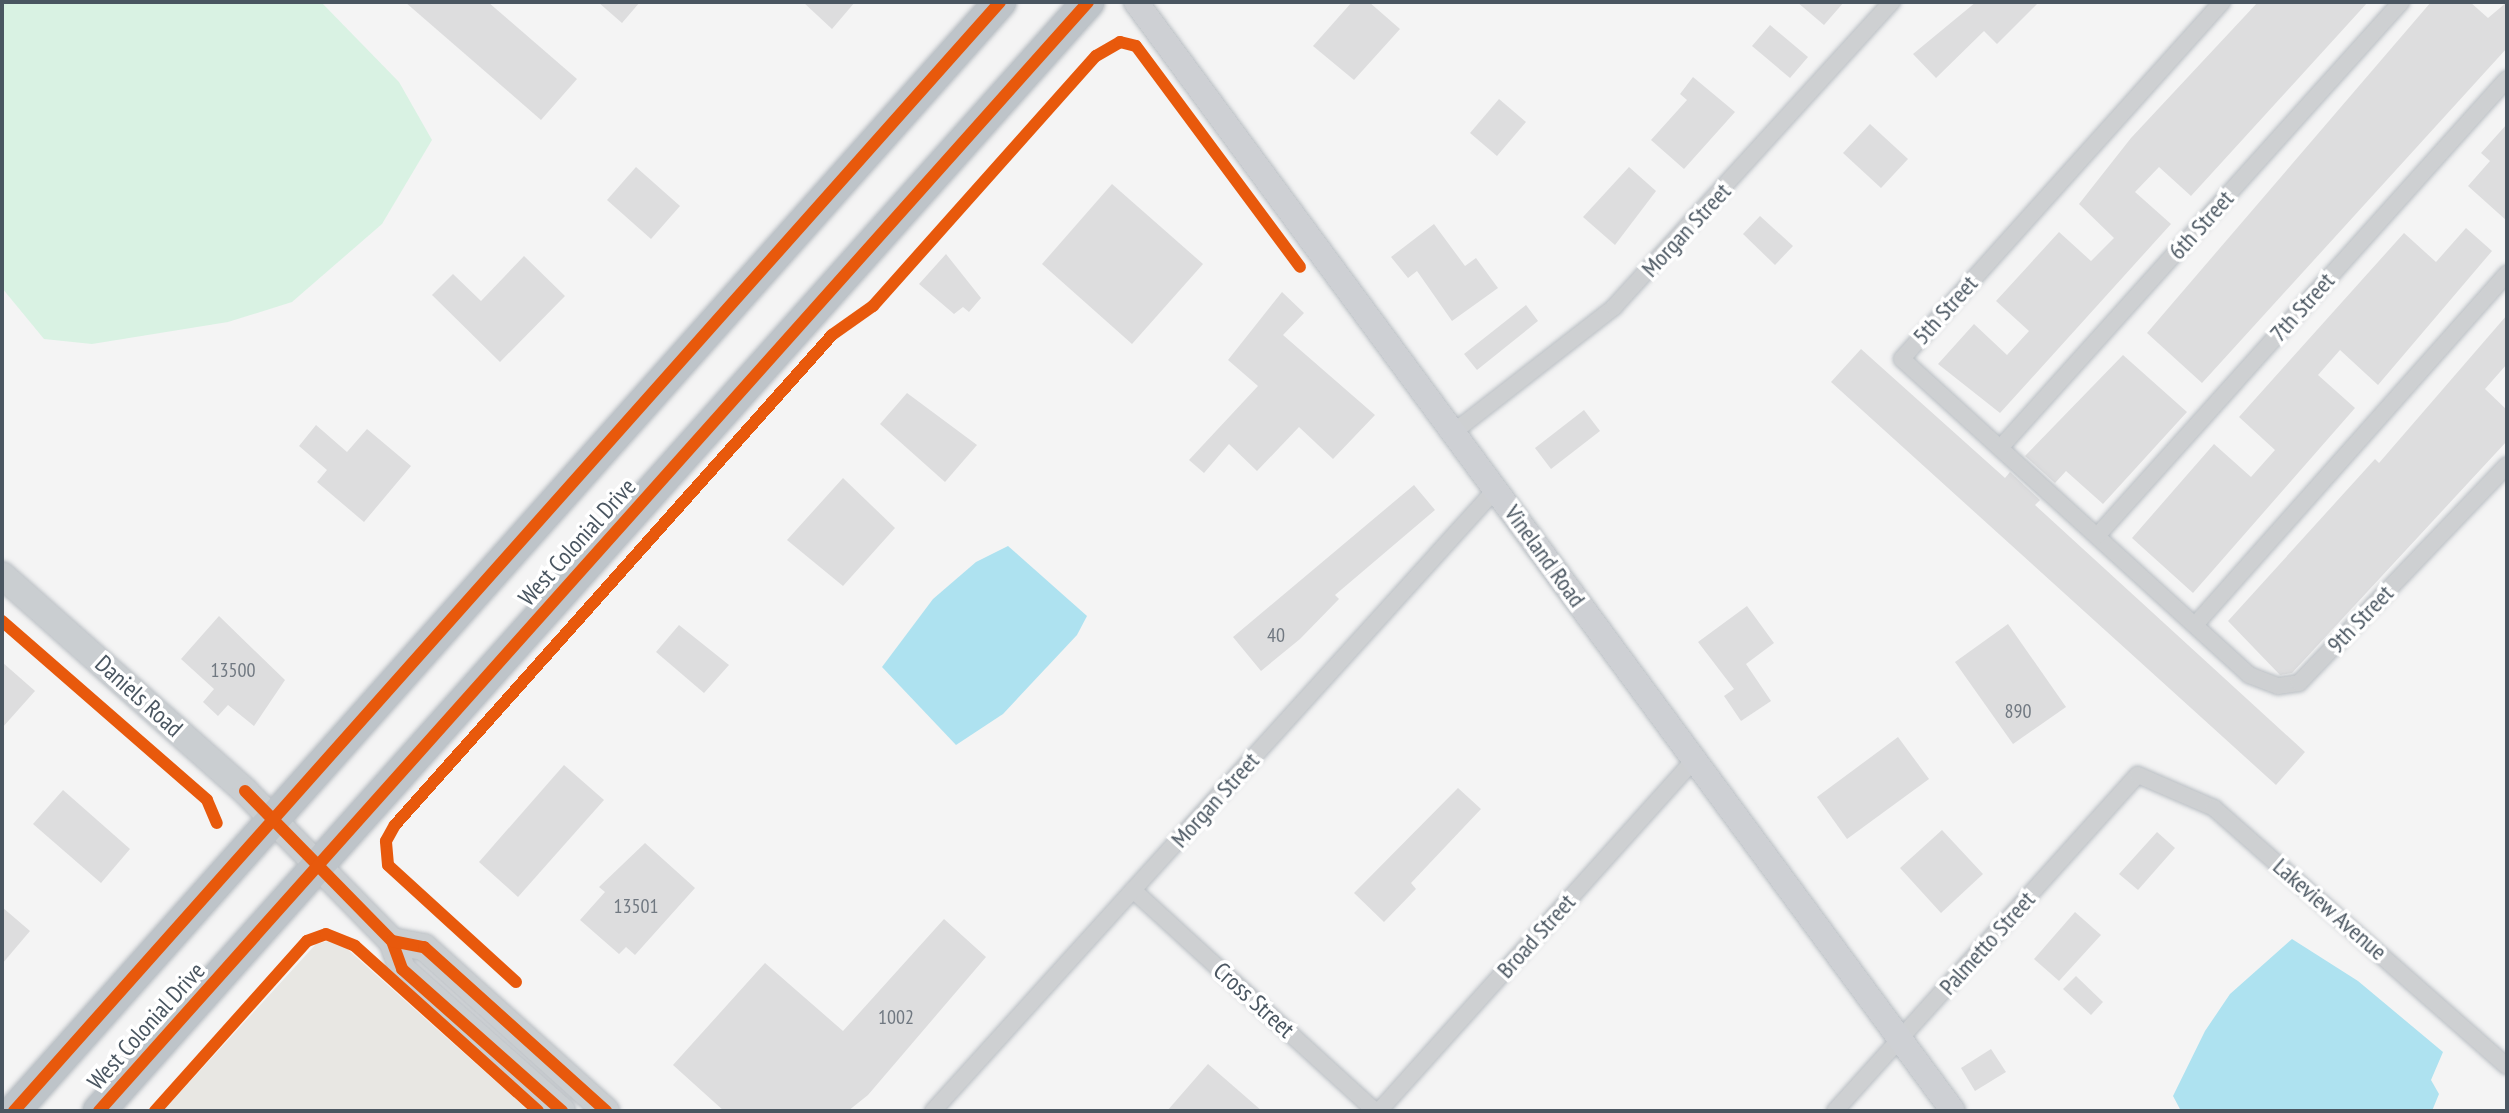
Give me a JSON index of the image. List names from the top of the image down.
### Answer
{
  "streets": {
    "highway": ["West Colonial Drive"],
    "main road": ["Vineland Road", "Daniels Road"],
    "street": [
      "6th Street",
      "Morgan Street",
      "7th Street",
      "5th Street",
      "9th Street",
      "Lakeview Avenue",
      "Broad Street",
      "Palmetto Street",
      "Cross Street"
    ]
  },
  "crossings": [
    ["6th Street", "5th Street"],
    ["Morgan Street", "Vineland Road"],
    ["Morgan Street", "Cross Street"],
    ["7th Street", "5th Street"],
    ["5th Street", "9th Street"],
    ["West Colonial Drive", "Daniels Road"],
    ["Vineland Road", "Broad Street"],
    ["Vineland Road", "Palmetto Street"],
    ["Lakeview Avenue", "Palmetto Street"],
    ["Broad Street", "Cross Street"]
  ],
  "house_numbers": [
    "40",
    "13500",
    "890",
    "13501",
    "1002"
  ]
}
